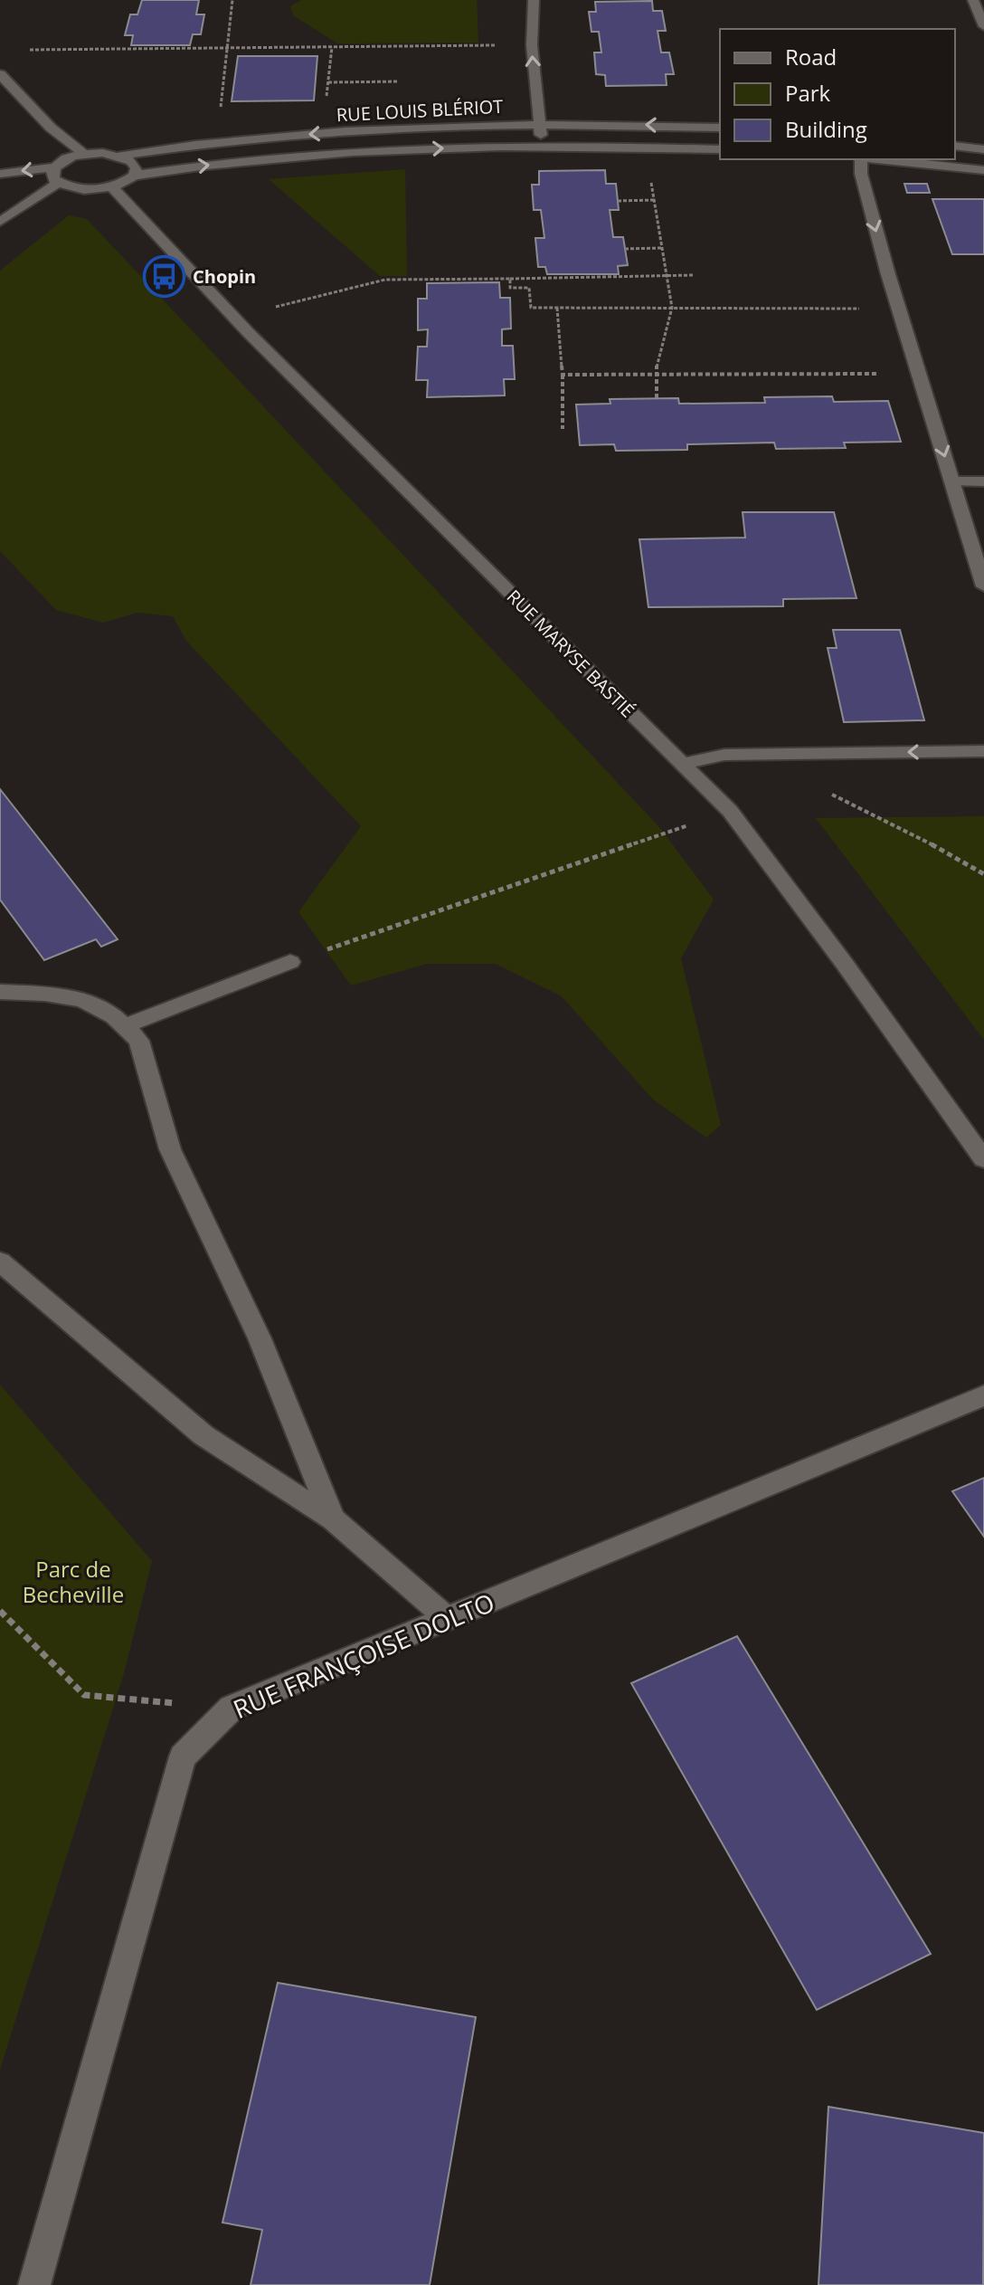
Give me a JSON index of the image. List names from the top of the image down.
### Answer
{
  "streets": {
    "street": ["RUE LOUIS BLÉRIOT", "RUE MARYSE BASTIÉ", "RUE FRANÇOISE DOLTO"]
  },
  "crossings": [
    ["RUE LOUIS BLÉRIOT", "RUE MARYSE BASTIÉ"]
  ],
  "parks": ["Parc de Becheville"],
  "places": {
    "bus stop": ["Chopin"]
  },
  "legend": ["Road", "Park", "Building"]
}
